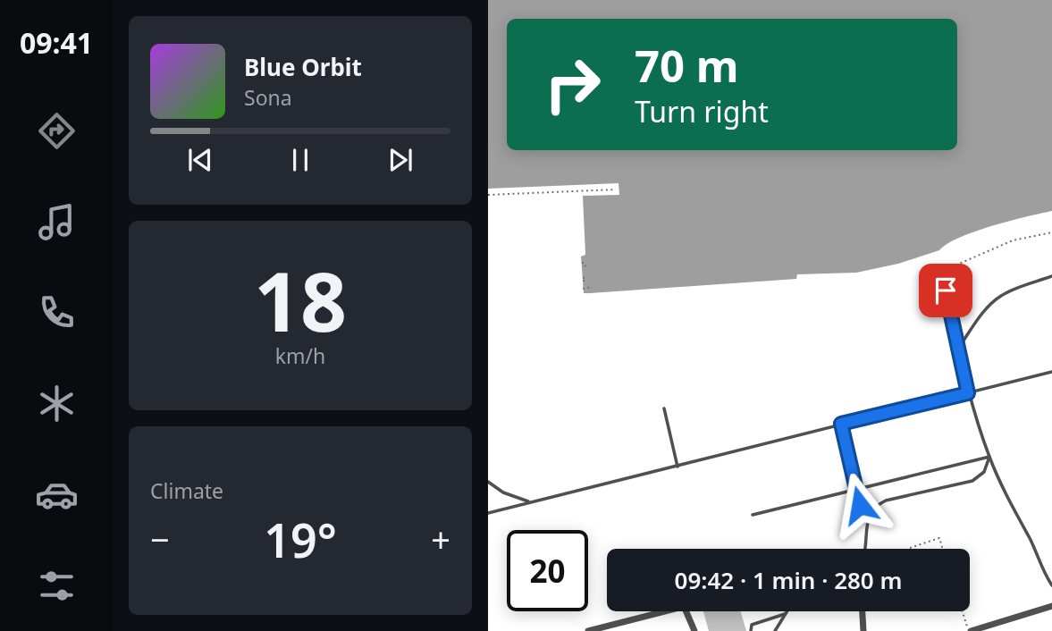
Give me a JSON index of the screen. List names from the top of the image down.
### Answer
{
  "page": {
    "tabs": "09:41",
    "turn": ["70 m", "Turn right"],
    "song": ["Blue Orbit", "Sona"],
    "tile": [
      ["18", "km/h"],
      "Climate"
    ],
    "heat": ["−", "19°", "+"],
    "limit": "20",
    "trip": "09:42 · 1 min · 280 m"
  }
}
